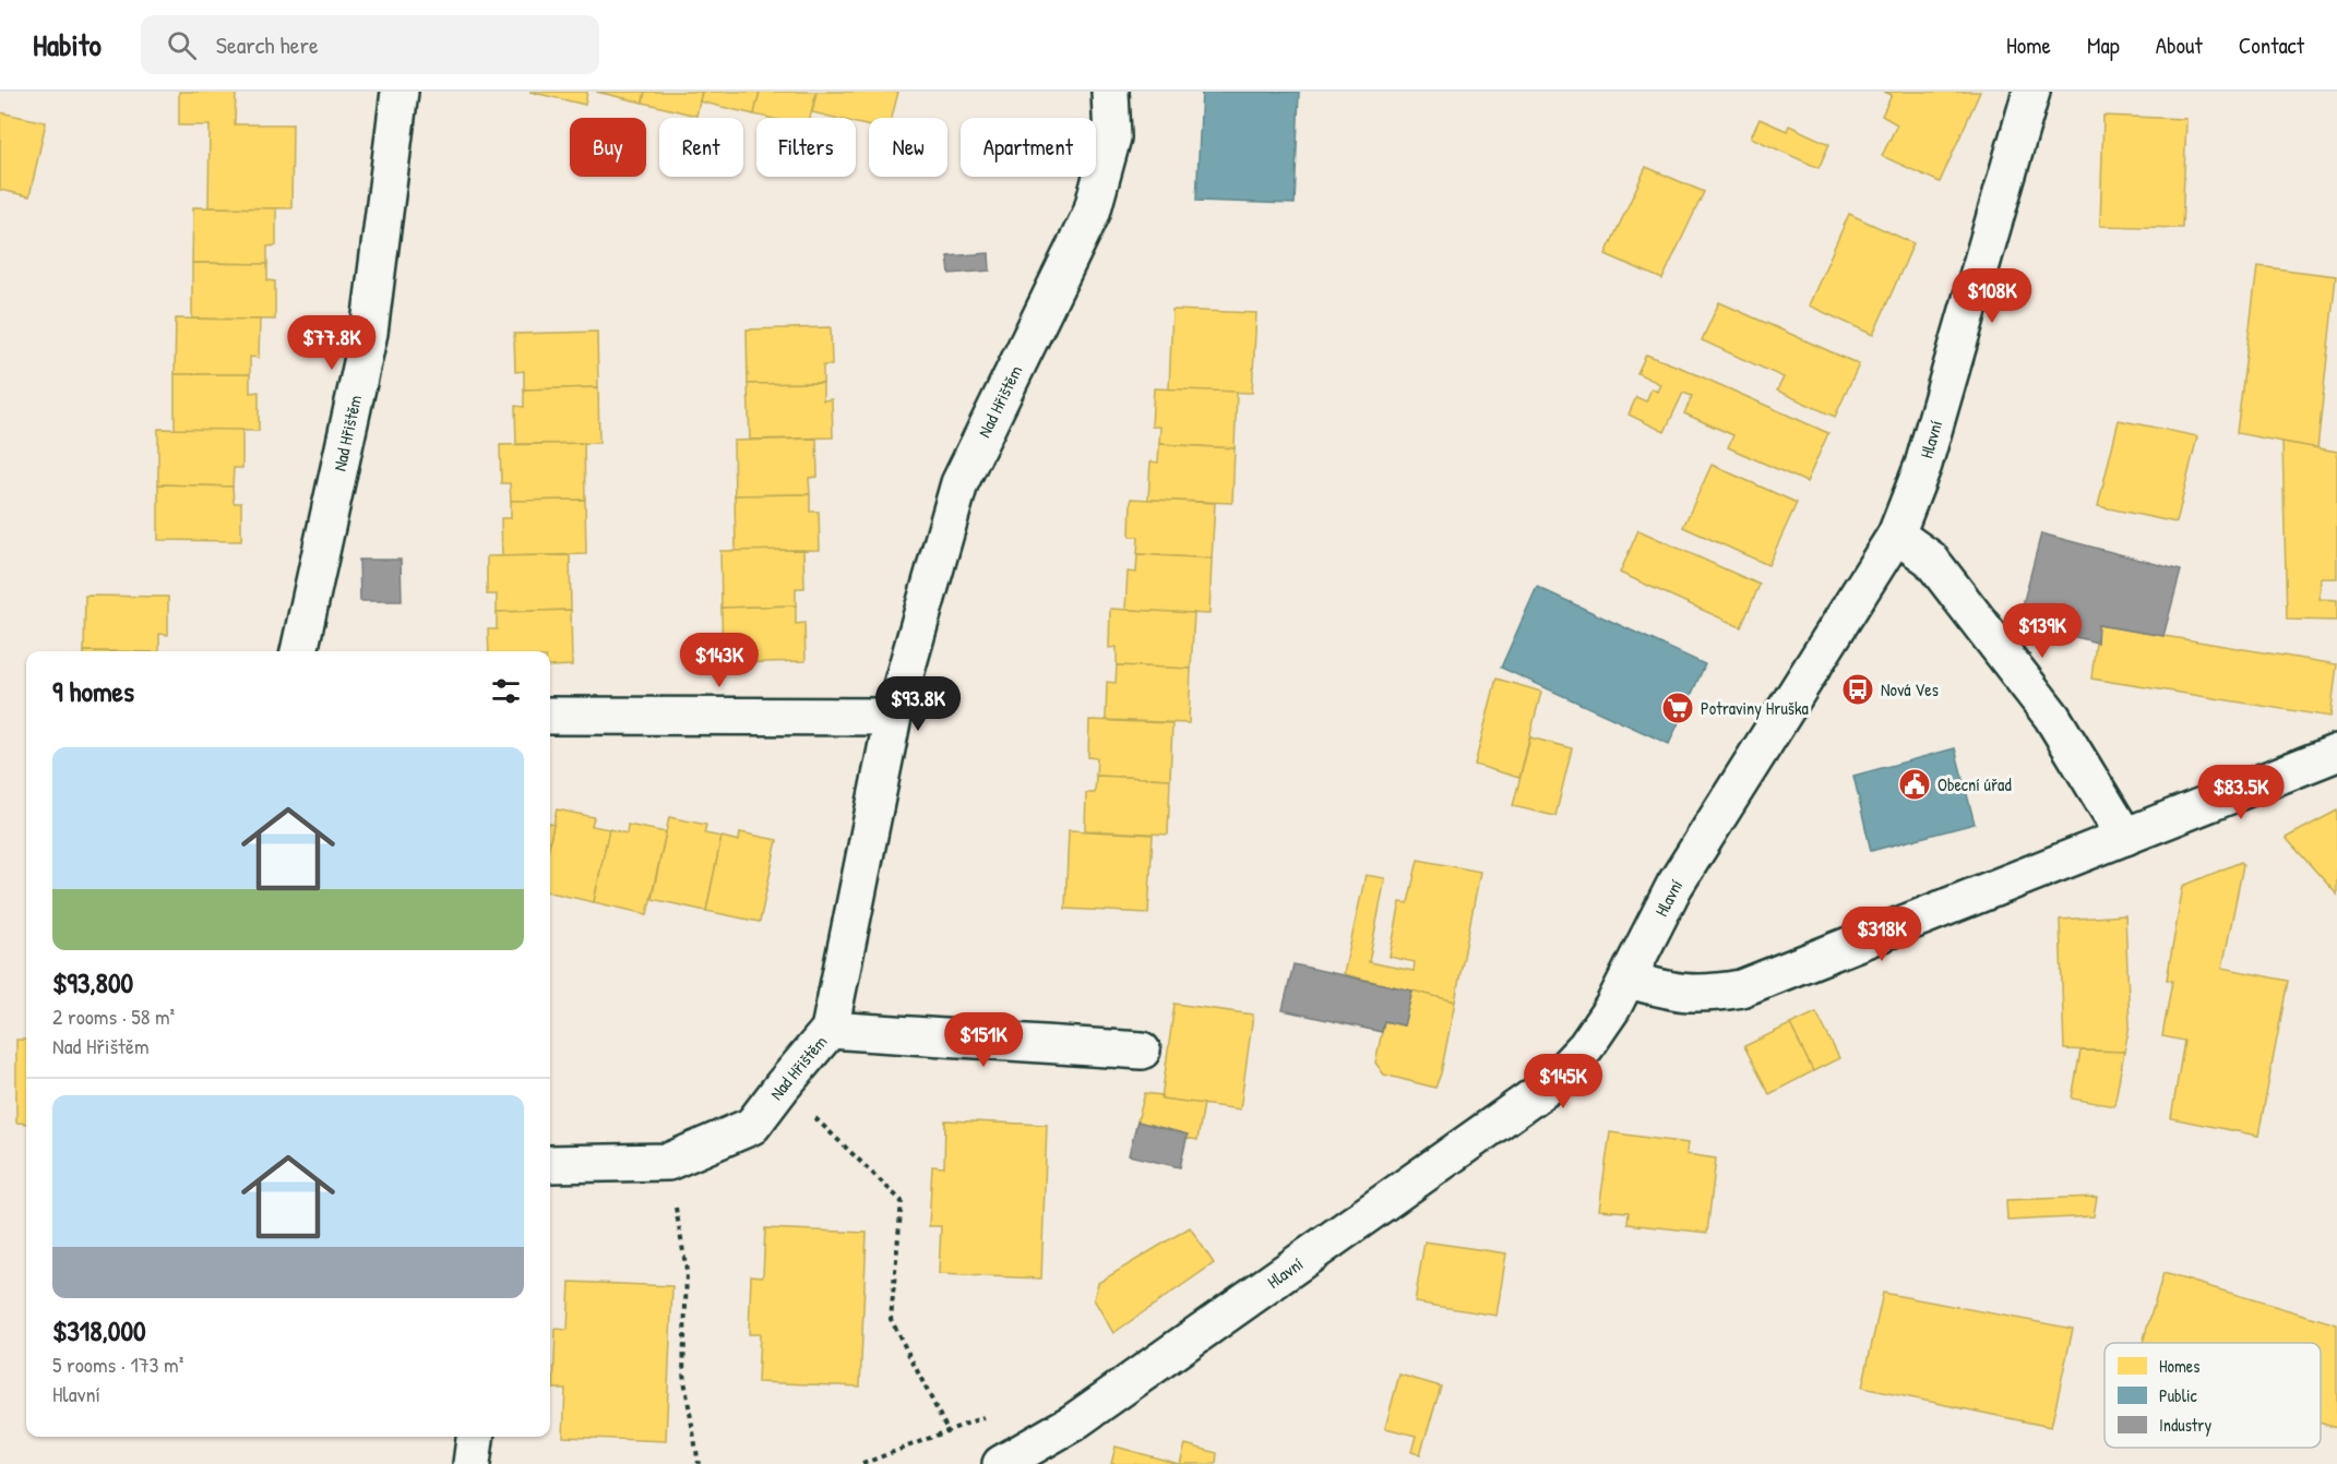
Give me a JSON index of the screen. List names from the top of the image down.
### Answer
{
  "streets": {
    "street": ["Nad Hřištěm", "Hlavní"]
  },
  "places": {
    "bus stop": ["Nová Ves"],
    "supermarket": ["Potraviny Hruška"],
    "public building": ["Obecní úřad"]
  },
  "legend": ["Homes", "Public", "Industry"],
  "page": {
    "header": "Habito",
    "search": "Search here",
    "nav": [
      "Home",
      "Map",
      "About",
      "Contact"
    ],
    "chip": [
      "Buy",
      "Rent",
      "Filters",
      "New",
      "Apartment"
    ],
    "price": [
      "$108K",
      "$77.8K",
      "$139K",
      "$143K",
      "$93.8K",
      "$83.5K",
      "$318K",
      "$151K",
      "$145K"
    ],
    "heading": "9 homes",
    "list": [
      {
        "name": "$93,800",
        "note": "2 rooms · 58 m² · Nad Hřištěm"
      },
      {
        "name": "$318,000",
        "note": "5 rooms · 173 m² · Hlavní"
      }
    ]
  }
}
